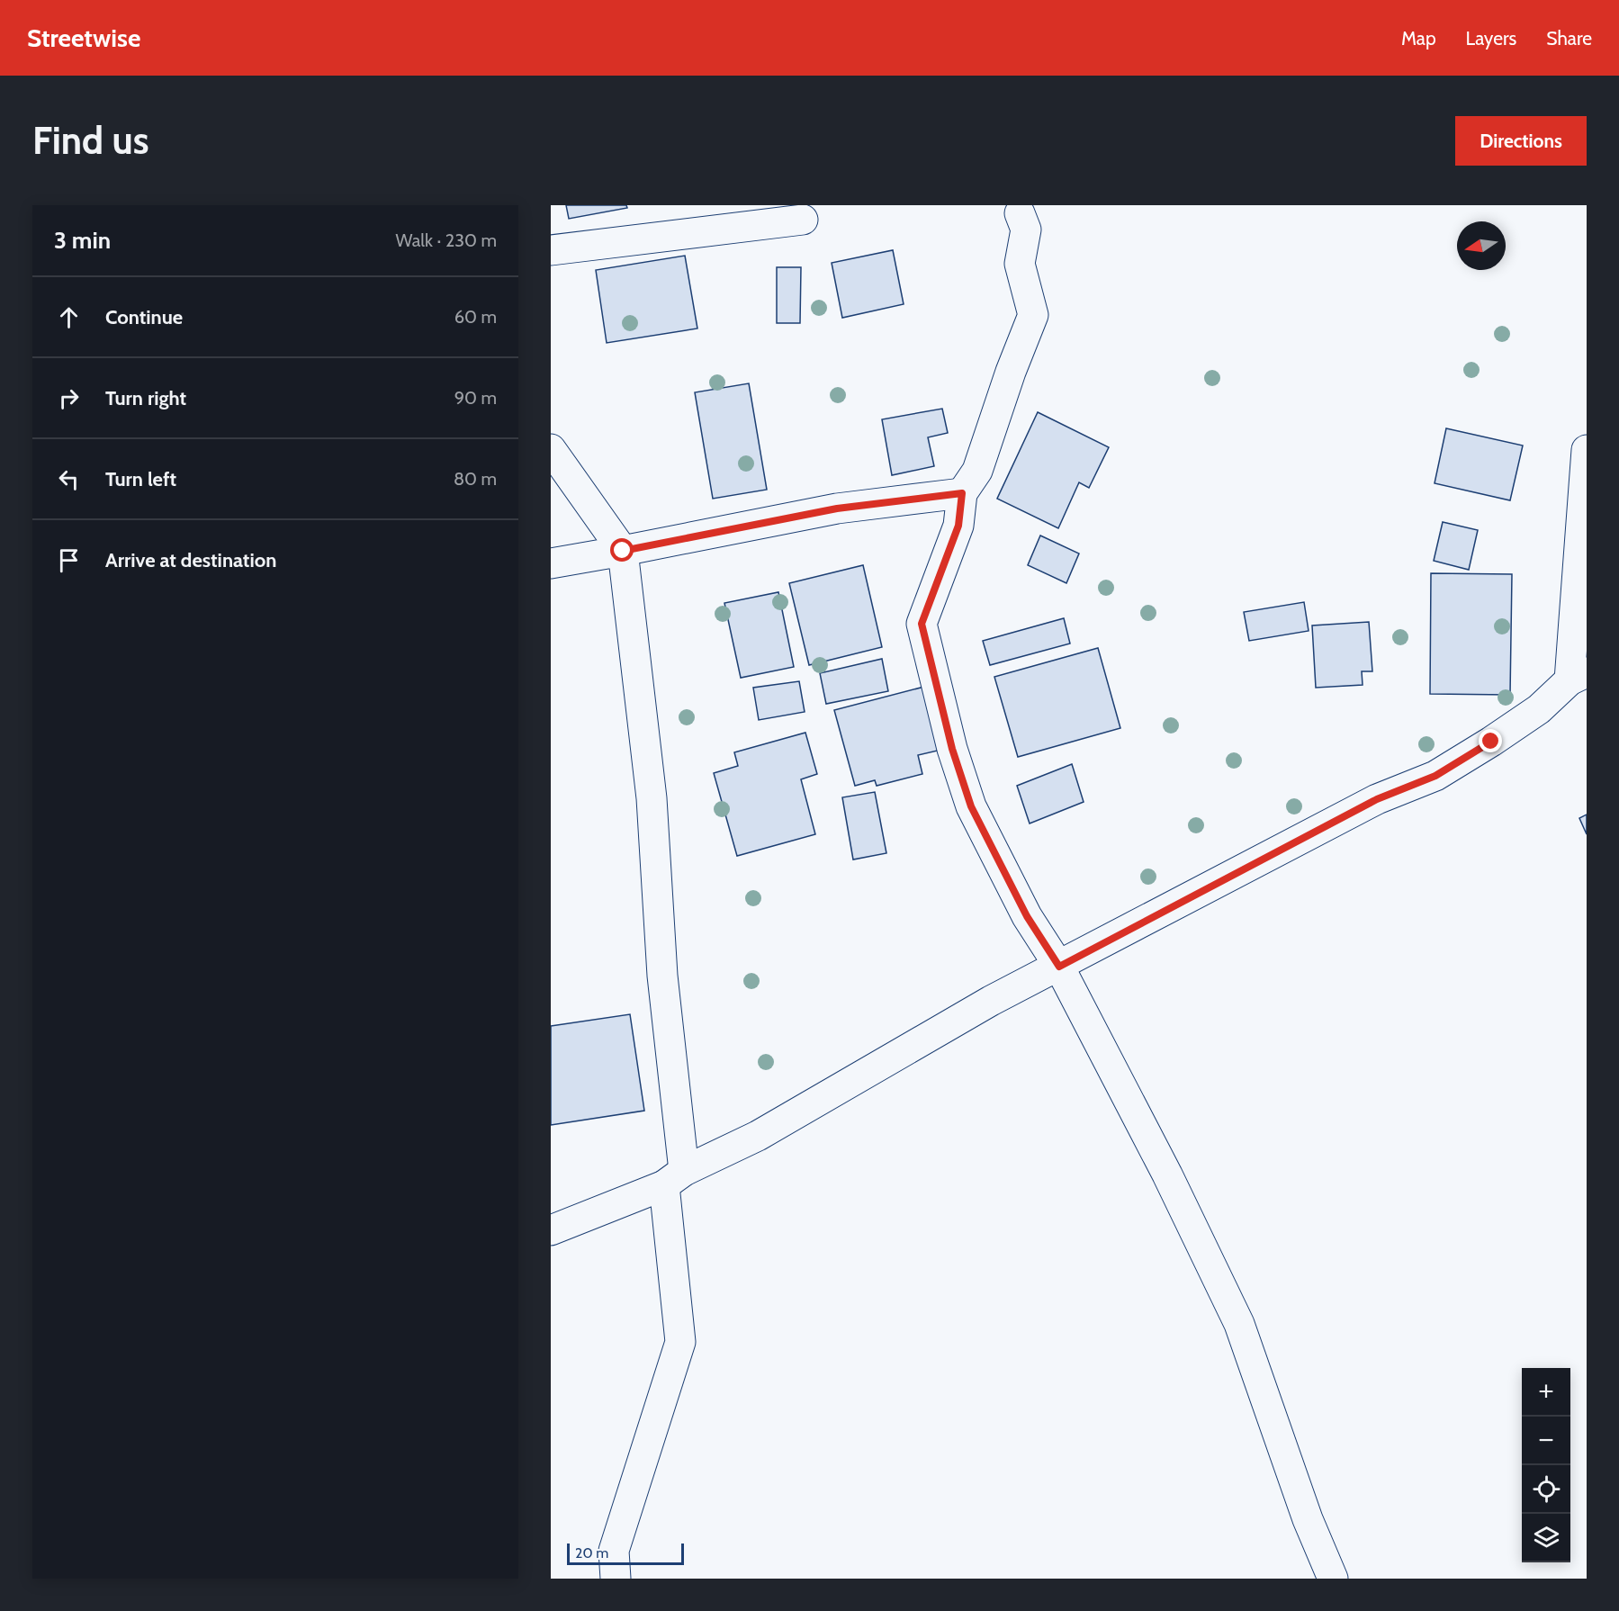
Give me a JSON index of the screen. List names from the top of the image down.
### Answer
{
  "scale_bar": "20 m",
  "north": "left",
  "page": {
    "header": "Streetwise",
    "nav": ["Map", "Layers", "Share"],
    "buttons": "Directions",
    "title": "Find us",
    "heading": ["3 min", "Walk · 230 m"],
    "list": [
      ["Continue", "60 m"],
      ["Turn right", "90 m"],
      ["Turn left", "80 m"],
      "Arrive at destination"
    ],
    "map_buttons": ["+", "−"],
    "scale": "20 m"
  }
}
